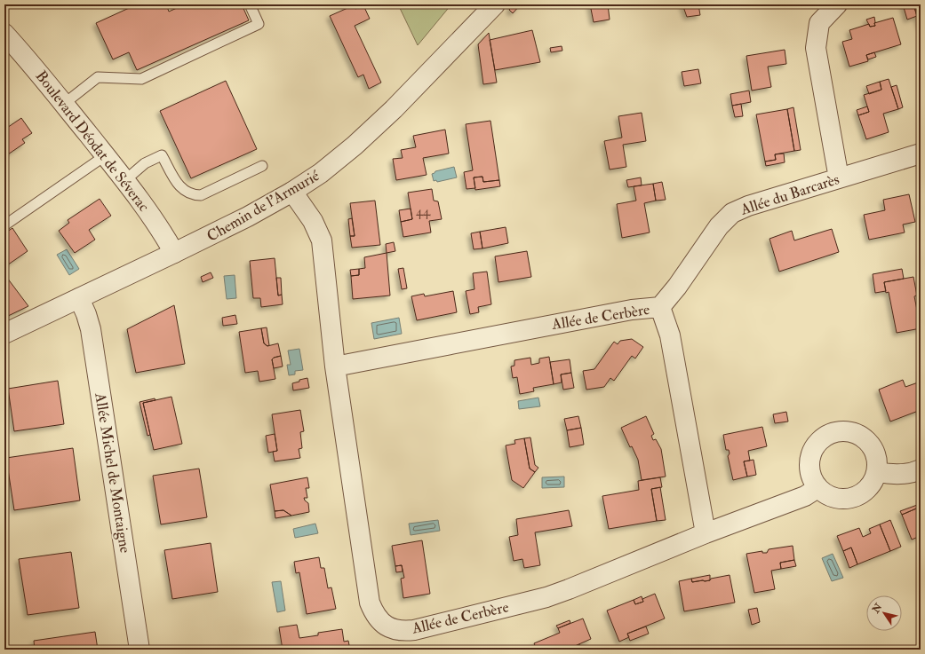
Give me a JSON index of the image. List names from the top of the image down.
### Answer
{
  "streets": {
    "street": [
      "Boulevard Déodat de Séverac",
      "Allée du Barcarès",
      "Chemin de l'Armurié",
      "Allée de Cerbère",
      "Allée Michel de Montaigne"
    ]
  },
  "crossings": [
    ["Boulevard Déodat de Séverac", "Chemin de l'Armurié"],
    ["Allée du Barcarès", "Allée de Cerbère"],
    ["Chemin de l'Armurié", "Allée de Cerbère"],
    ["Chemin de l'Armurié", "Allée Michel de Montaigne"]
  ],
  "house_numbers": ["44"],
  "north": "top left"
}
